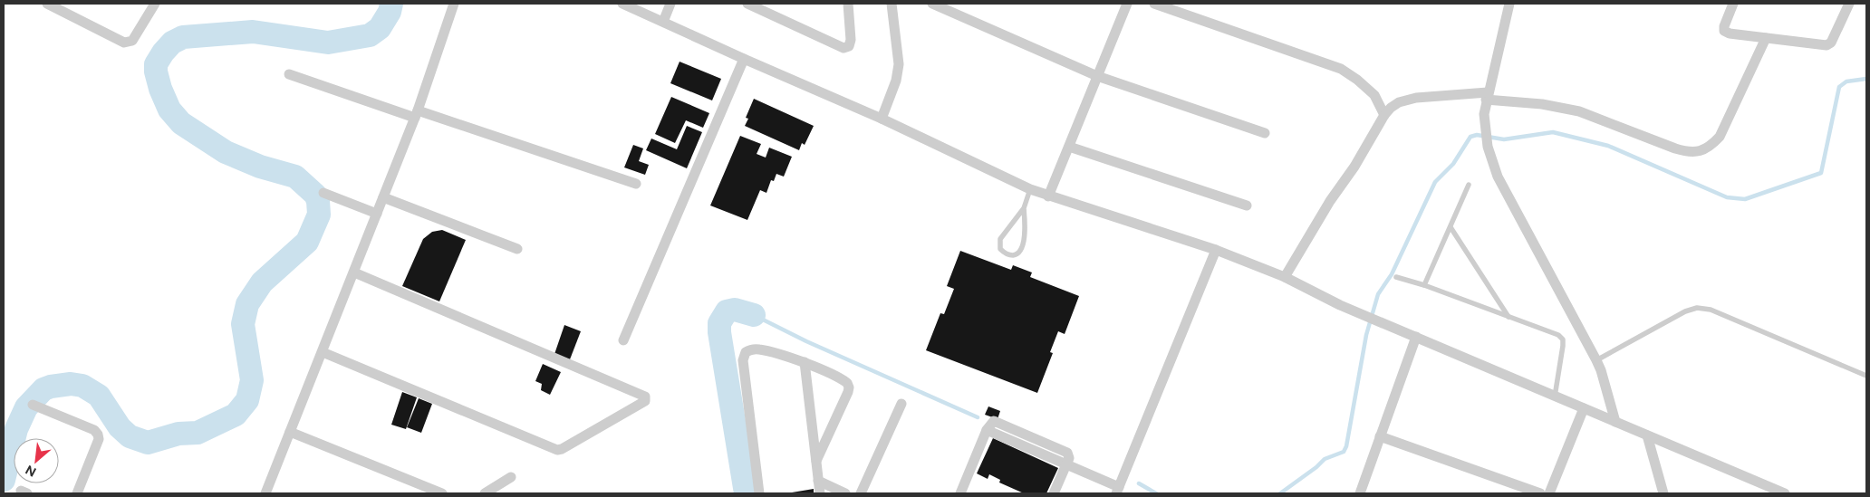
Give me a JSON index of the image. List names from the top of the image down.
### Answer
{
  "north": "bottom left"
}
